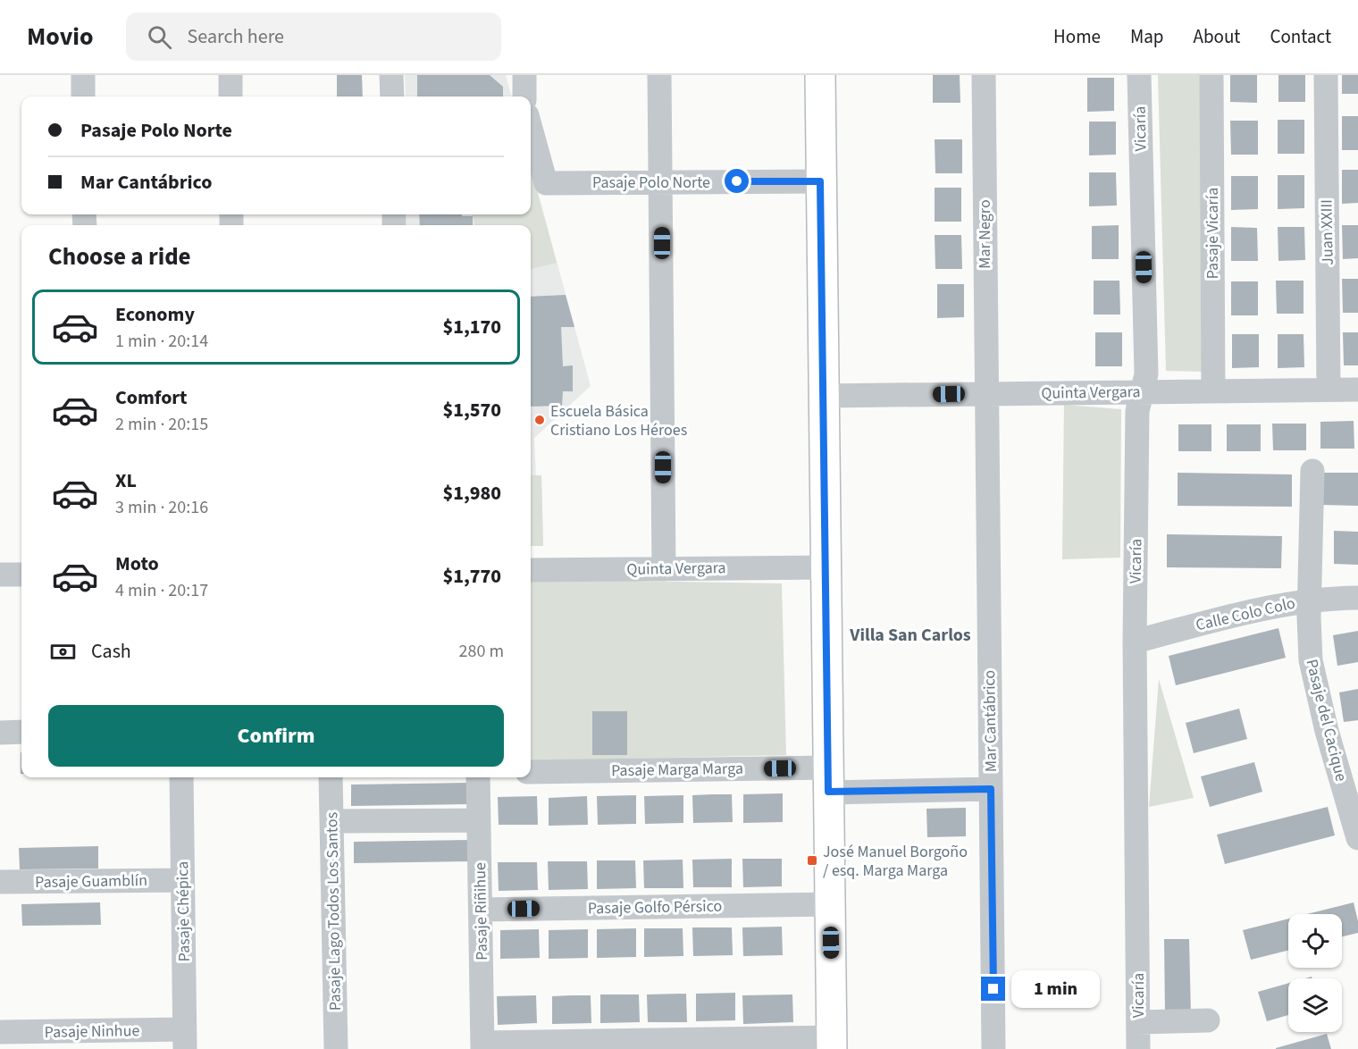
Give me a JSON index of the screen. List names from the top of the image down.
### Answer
{
  "streets": {
    "street": [
      "Vicaría",
      "Pasaje Polo Norte",
      "Juan XXIII",
      "Pasaje Vicaría",
      "Mar Negro",
      "Quinta Vergara",
      "Calle Colo Colo",
      "Pasaje del Cacique",
      "Mar Cantábrico",
      "Pasaje Marga Marga",
      "Pasaje Guamblín",
      "Pasaje Golfo Pérsico",
      "Pasaje Chépica",
      "Pasaje Lago Todos Los Santos",
      "Pasaje Riñihue",
      "Pasaje Ninhue"
    ]
  },
  "crossings": [
    ["Vicaría", "Quinta Vergara"],
    ["Vicaría", "Calle Colo Colo"],
    ["Juan XXIII", "Quinta Vergara"],
    ["Pasaje Vicaría", "Quinta Vergara"],
    ["Mar Negro", "Quinta Vergara"],
    ["Mar Negro", "Mar Cantábrico"],
    ["Quinta Vergara", "Mar Cantábrico"],
    ["Calle Colo Colo", "Pasaje del Cacique"],
    ["Mar Cantábrico", "Pasaje Marga Marga"],
    ["Pasaje Guamblín", "Pasaje Chépica"],
    ["Pasaje Golfo Pérsico", "Pasaje Riñihue"],
    ["Pasaje Chépica", "Pasaje Ninhue"]
  ],
  "districts": ["Villa San Carlos"],
  "places": {
    "other": ["Escuela Básica Cristiano Los Héroes"],
    "transit": ["José Manuel Borgoño / esq. Marga Marga"]
  },
  "page": {
    "header": "Movio",
    "search": "Search here",
    "nav": [
      "Home",
      "Map",
      "About",
      "Contact"
    ],
    "banner": ["Pasaje Polo Norte", "Mar Cantábrico"],
    "heading": "Choose a ride",
    "list": [
      {
        "name": "Economy",
        "note": "1 min · 20:14",
        "value": "$1,170"
      },
      {
        "name": "Comfort",
        "note": "2 min · 20:15",
        "value": "$1,570"
      },
      {
        "name": "XL",
        "note": "3 min · 20:16",
        "value": "$1,980"
      },
      {
        "name": "Moto",
        "note": "4 min · 20:17",
        "value": "$1,770"
      }
    ],
    "pay": ["Cash", "280 m"],
    "buttons": "Confirm",
    "bubble": "1 min"
  }
}
